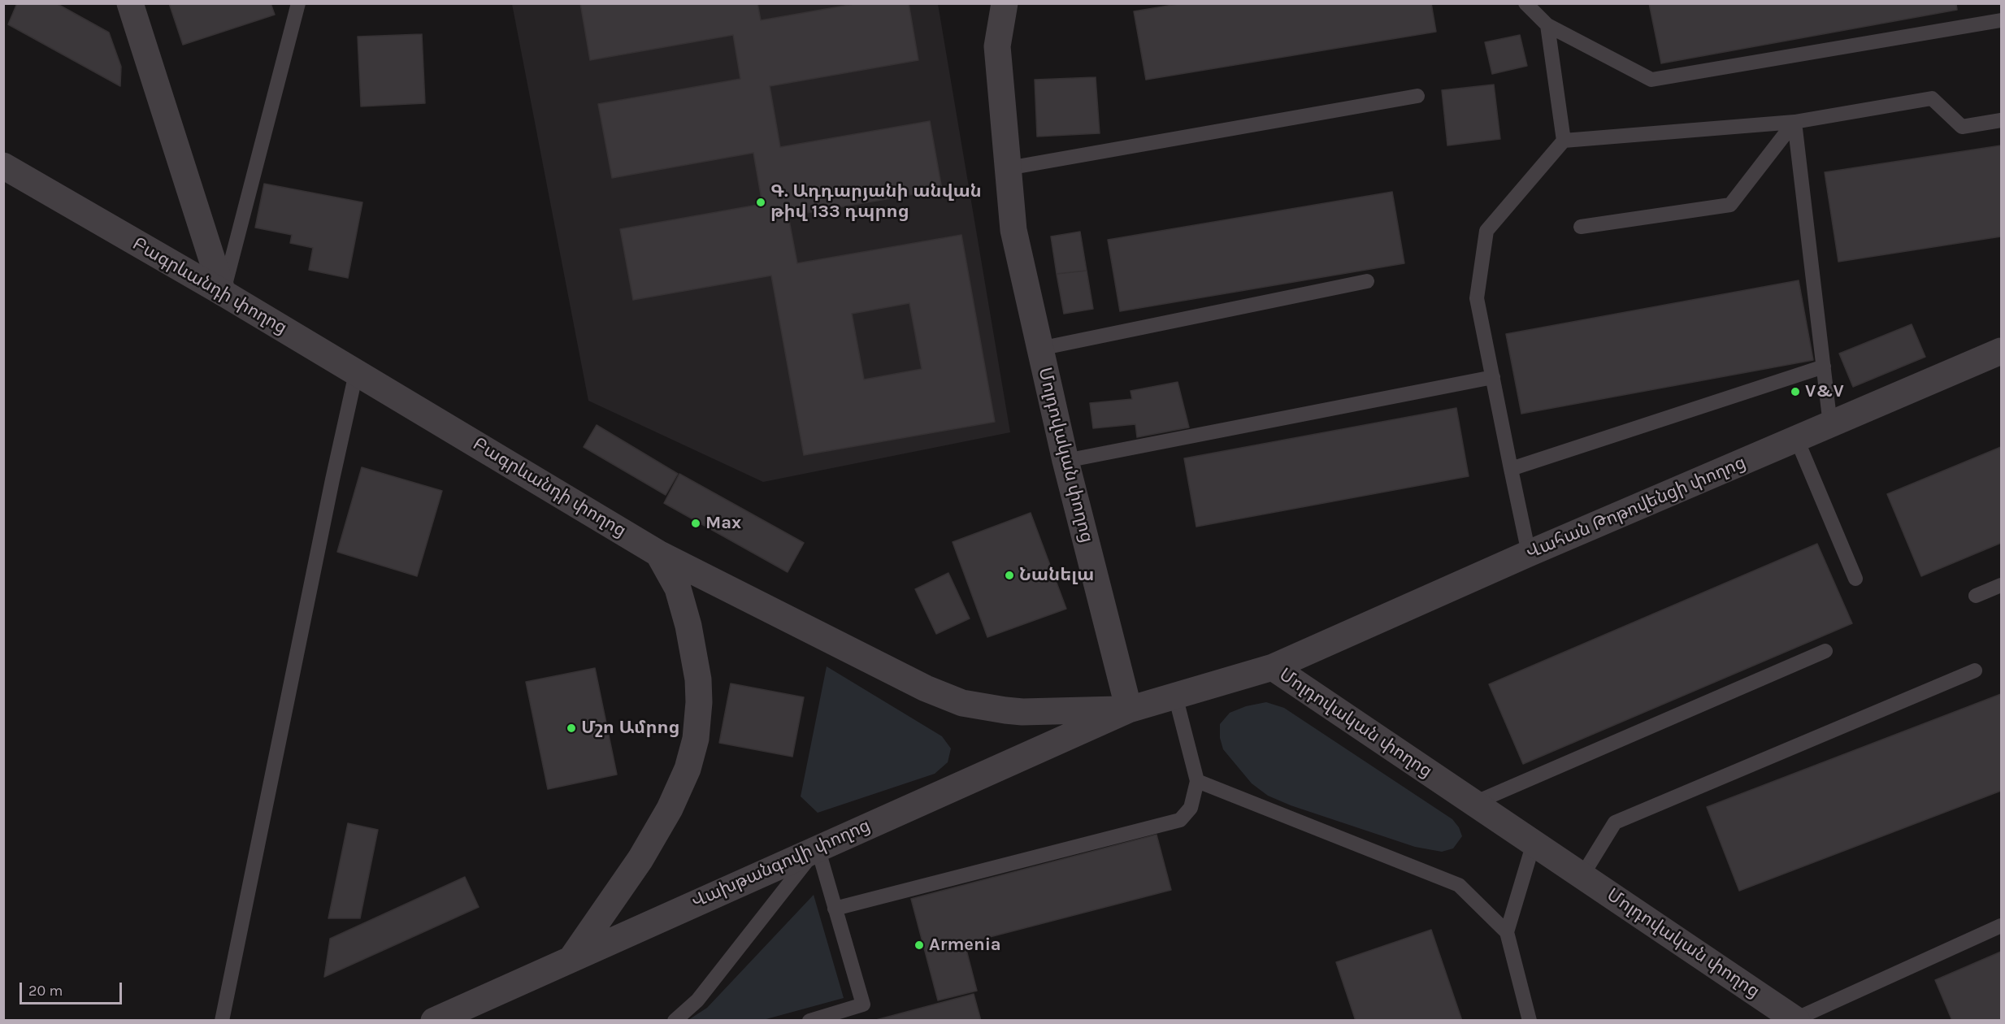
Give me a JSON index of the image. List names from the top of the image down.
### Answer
{
  "streets": {
    "street": [
      "Բագրևանդի փողոց",
      "Մոլդովական փողոց",
      "Վահան Թոթովենցի փողոց",
      "Վախթանգովի փողոց"
    ]
  },
  "crossings": [
    ["Բագրևանդի փողոց", "Մոլդովական փողոց"],
    ["Բագրևանդի փողոց", "Վախթանգովի փողոց"],
    ["Մոլդովական փողոց", "Վահան Թոթովենցի փողոց"],
    ["Մոլդովական փողոց", "Վախթանգովի փողոց"]
  ],
  "places": [
    "Գ. Ադդարյանի անվան թիվ 133 դպրոց",
    "V&V",
    "Max",
    "Նանելա",
    "Մշո Ամրոց",
    "Armenia"
  ],
  "scale_bar": "20 m"
}
